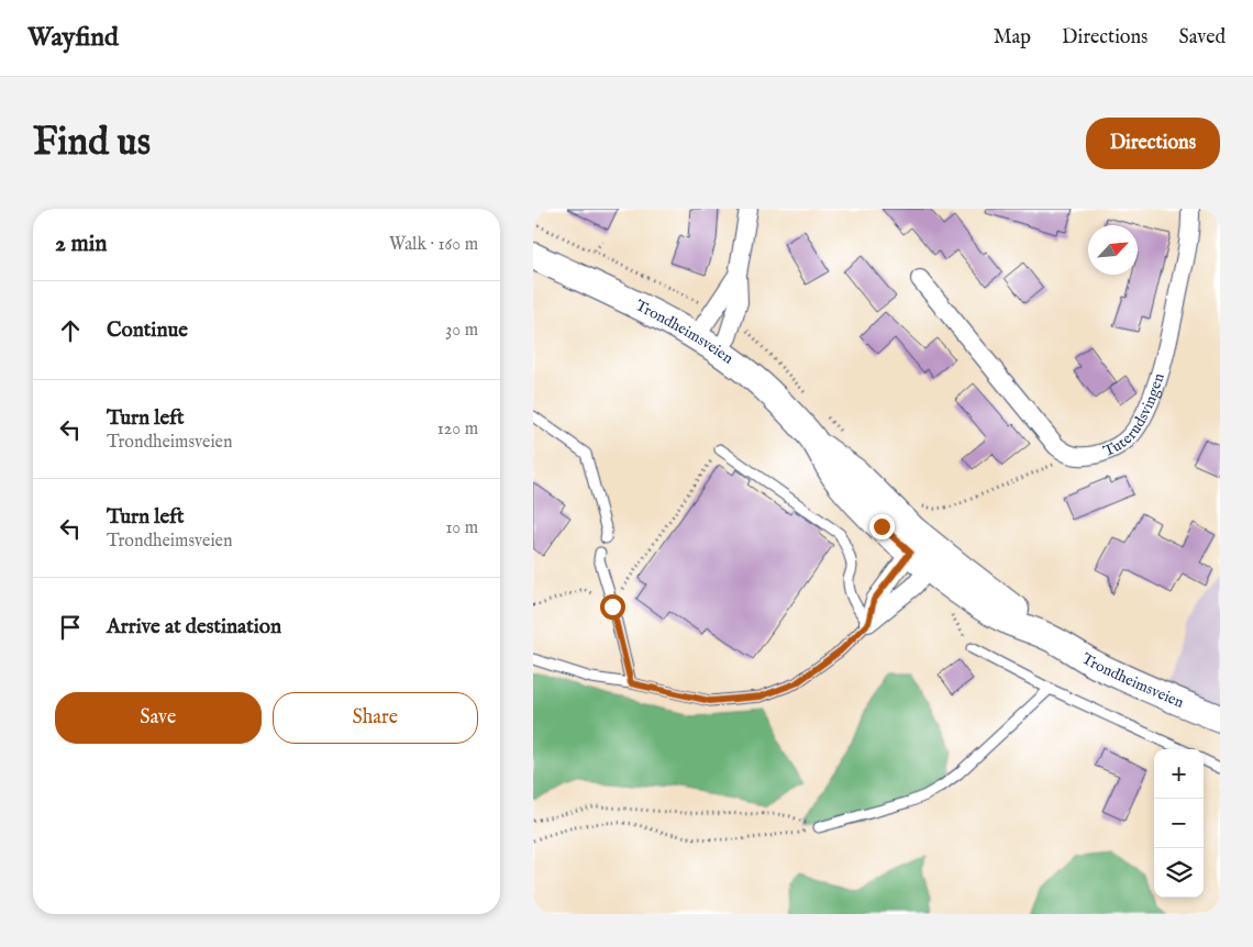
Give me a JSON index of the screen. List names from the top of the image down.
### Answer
{
  "streets": {
    "main road": ["Trondheimsveien"],
    "street": ["Tuterudsvingen"]
  },
  "north": "top right",
  "page": {
    "header": "Wayfind",
    "nav": ["Map", "Directions", "Saved"],
    "buttons": [
      "Directions",
      ["Save", "Share"]
    ],
    "title": "Find us",
    "heading": ["2 min", "Walk · 160 m"],
    "list": [
      ["Continue", "30 m"],
      ["Turn left", "Trondheimsveien", "120 m"],
      ["Turn left", "Trondheimsveien", "10 m"],
      "Arrive at destination"
    ],
    "map_buttons": ["+", "−"]
  }
}
